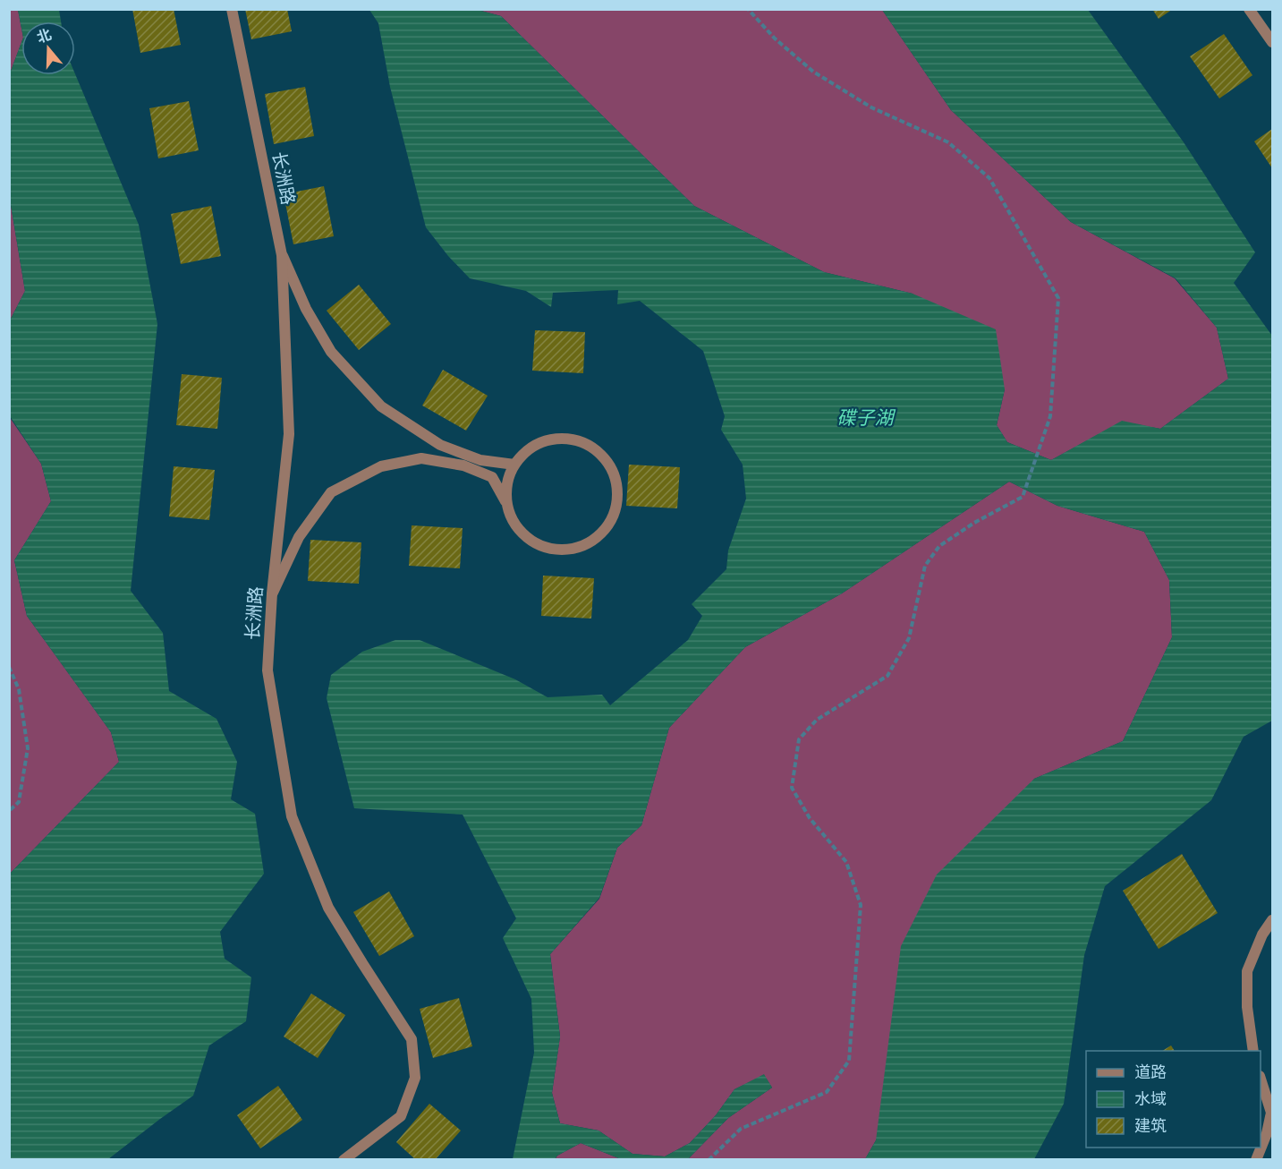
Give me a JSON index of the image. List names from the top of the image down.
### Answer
{
  "streets": {
    "street": ["长洲路"]
  },
  "water": ["碟子湖"],
  "legend": ["道路", "水域", "建筑"],
  "north": "top"
}
